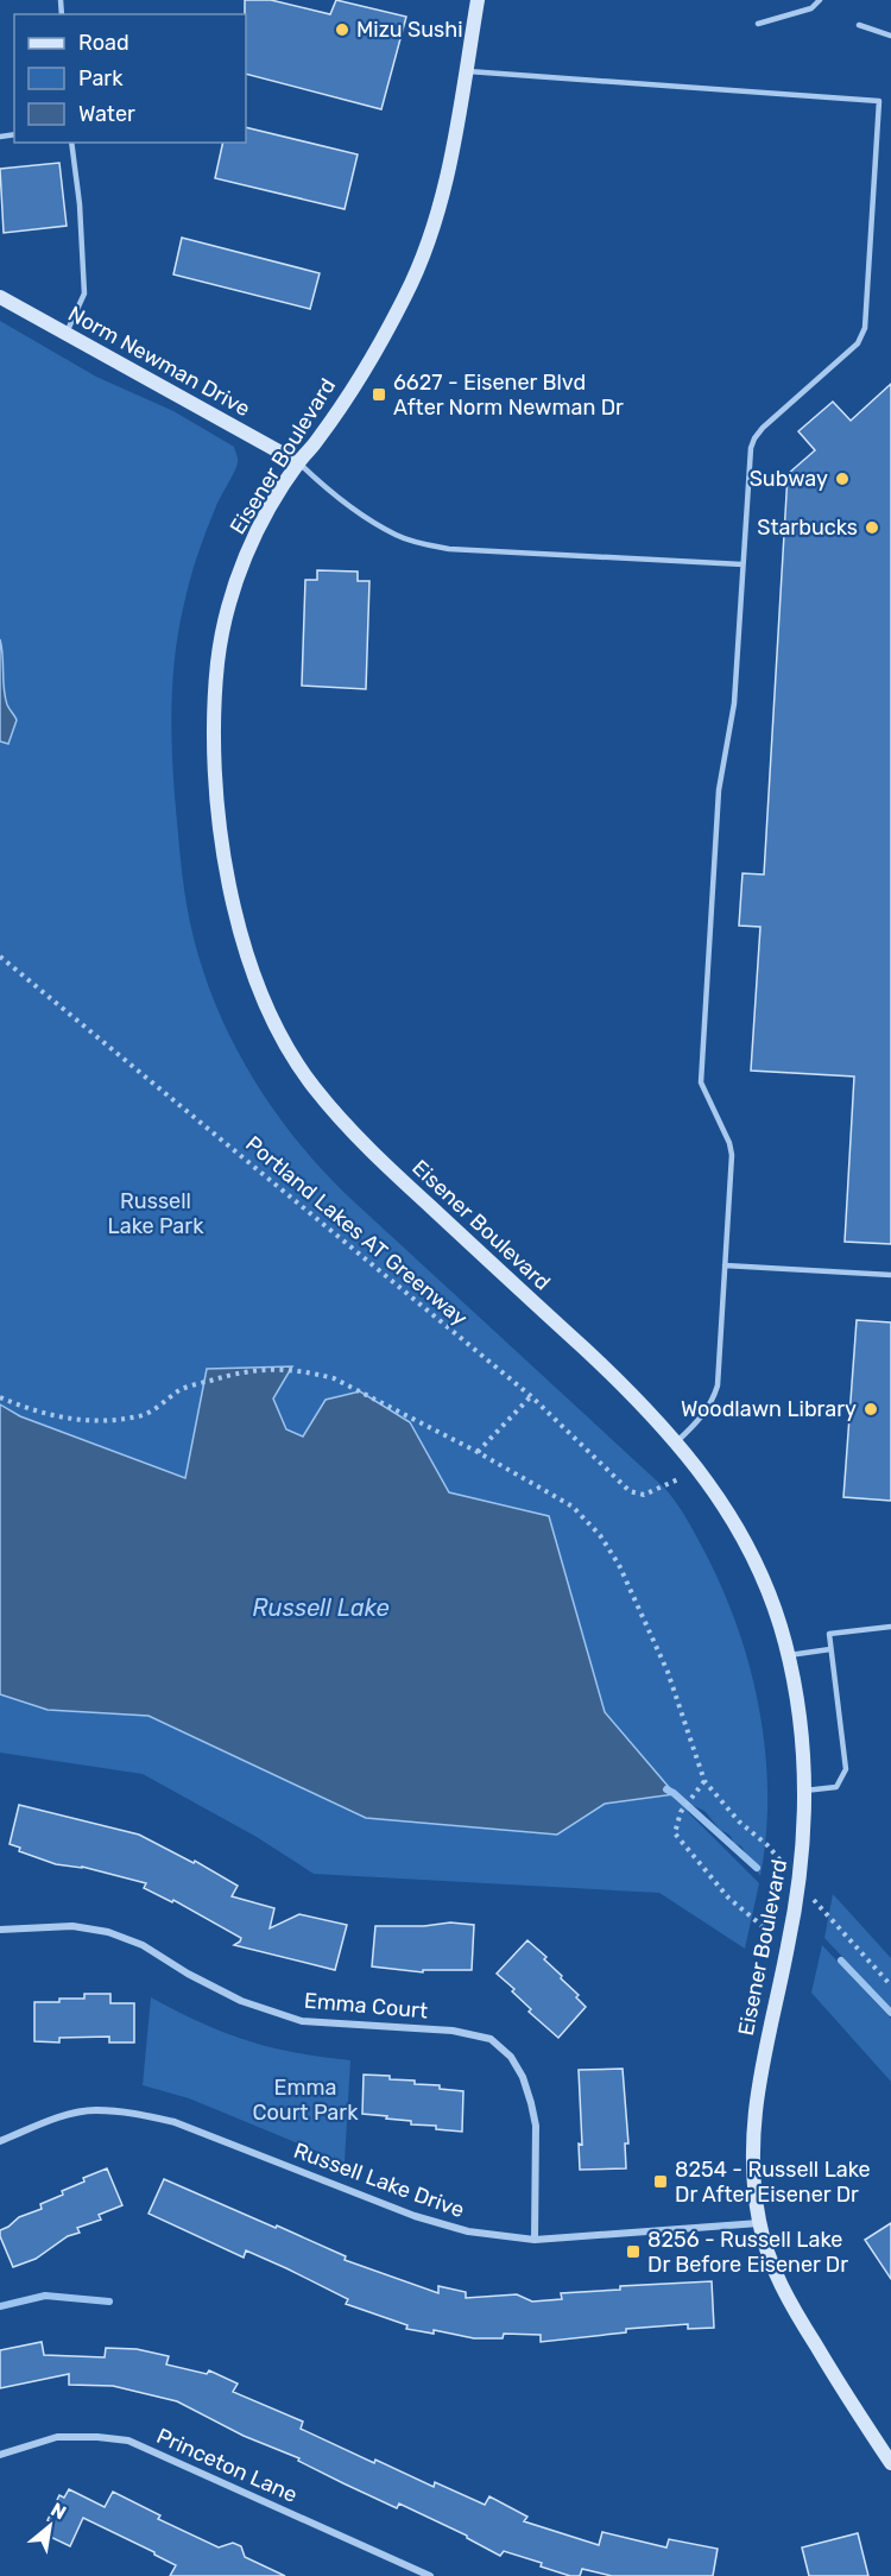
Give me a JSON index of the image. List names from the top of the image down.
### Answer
{
  "streets": {
    "street": [
      "Norm Newman Drive",
      "Eisener Boulevard",
      "Emma Court",
      "Russell Lake Drive",
      "Princeton Lane"
    ],
    "path": ["Portland Lakes AT Greenway"]
  },
  "crossings": [
    ["Norm Newman Drive", "Eisener Boulevard"],
    ["Eisener Boulevard", "Portland Lakes AT Greenway"],
    ["Eisener Boulevard", "Russell Lake Drive"],
    ["Emma Court", "Russell Lake Drive"]
  ],
  "water": ["Russell Lake"],
  "parks": ["Russell Lake Park", "Emma Court Park"],
  "places": {
    "other": [
      "Mizu Sushi",
      "Subway",
      "Starbucks",
      "Woodlawn Library"
    ],
    "transit": ["6627 - Eisener Blvd After Norm Newman Dr", "8254 - Russell Lake Dr After Eisener Dr", "8256 - Russell Lake Dr Before Eisener Dr"]
  },
  "legend": ["Road", "Park", "Water"],
  "north": "top right"
}
